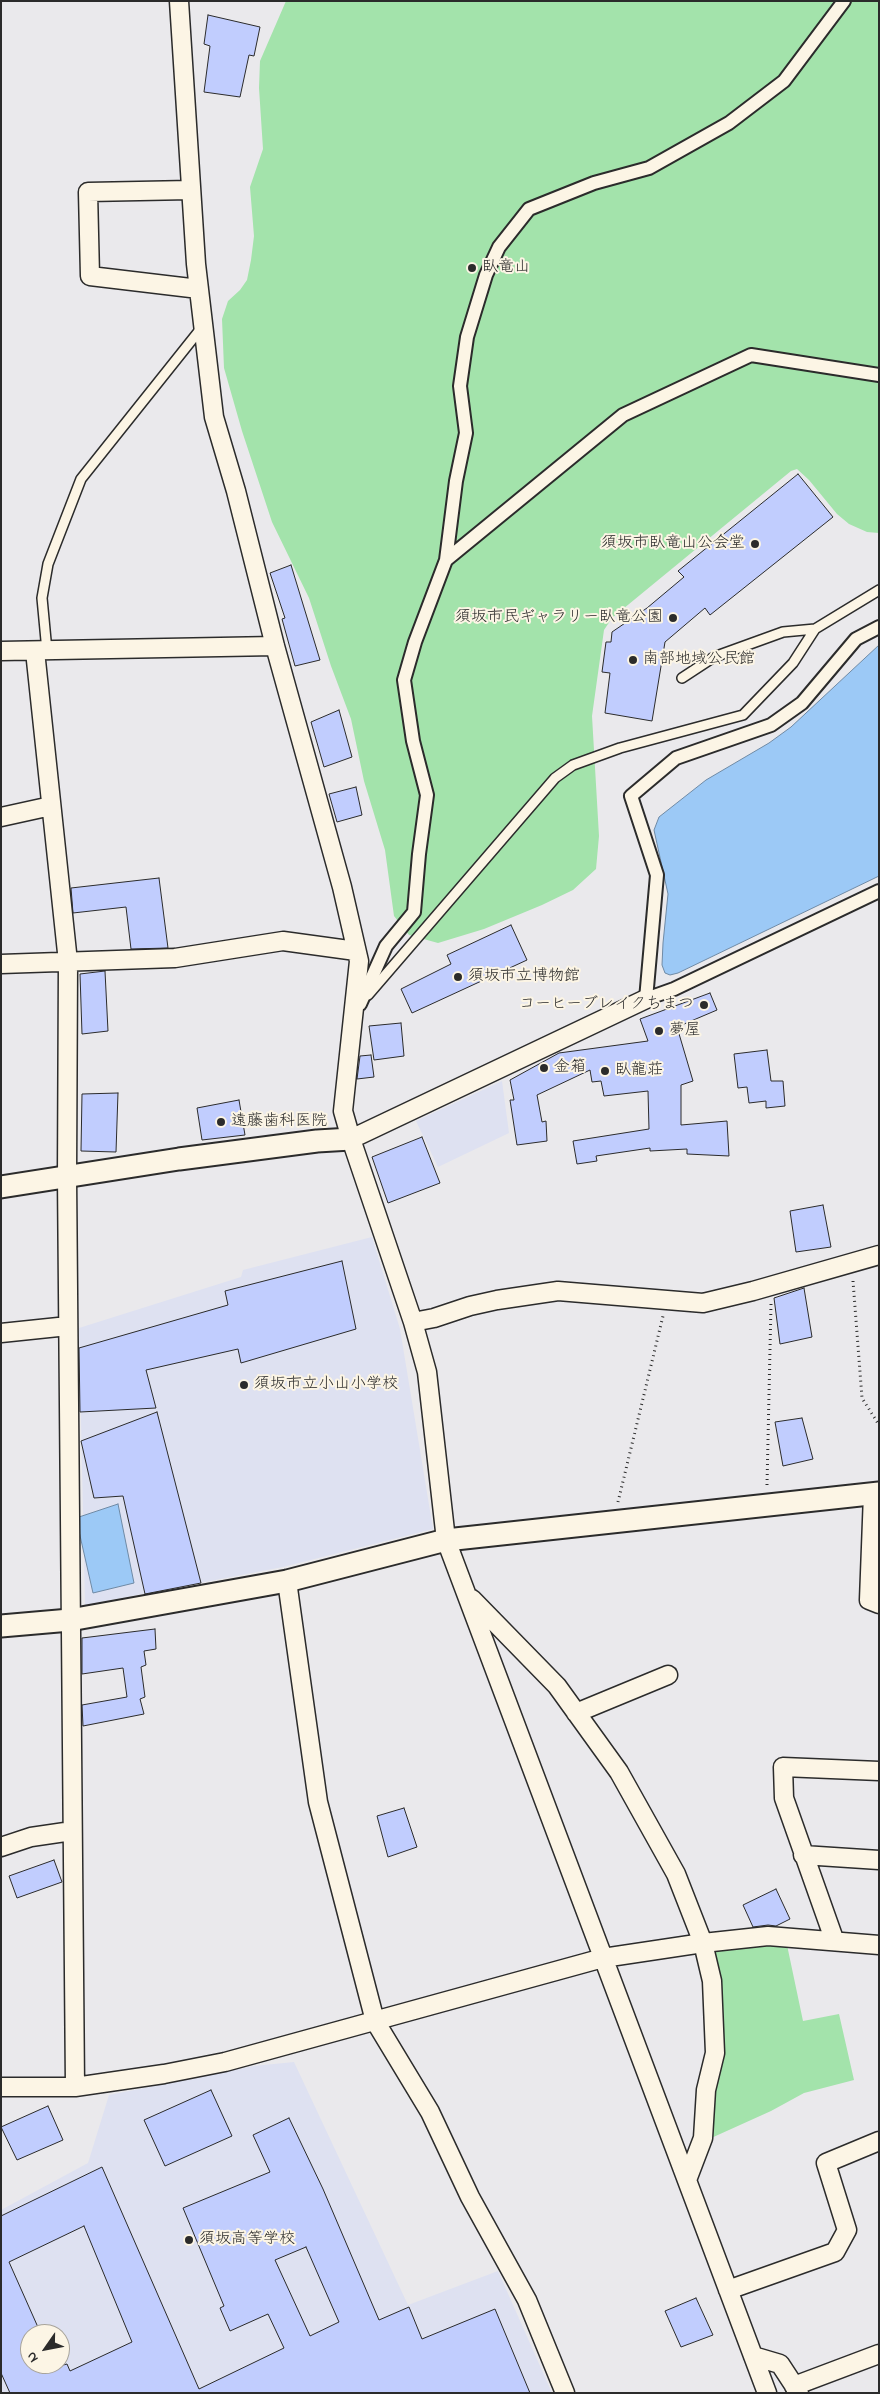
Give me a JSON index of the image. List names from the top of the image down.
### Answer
{
  "places": [
    "臥竜山",
    "須坂市臥竜山公会堂",
    "須坂市民ギャラリー臥竜公園",
    "南部地域公民館",
    "須坂市立博物館",
    "コーヒーブレイクちまつ",
    "夢屋",
    "金箱",
    "臥龍荘",
    "遠藤歯科医院",
    "須坂市立小山小学校",
    "須坂高等学校"
  ],
  "north": "bottom left"
}
